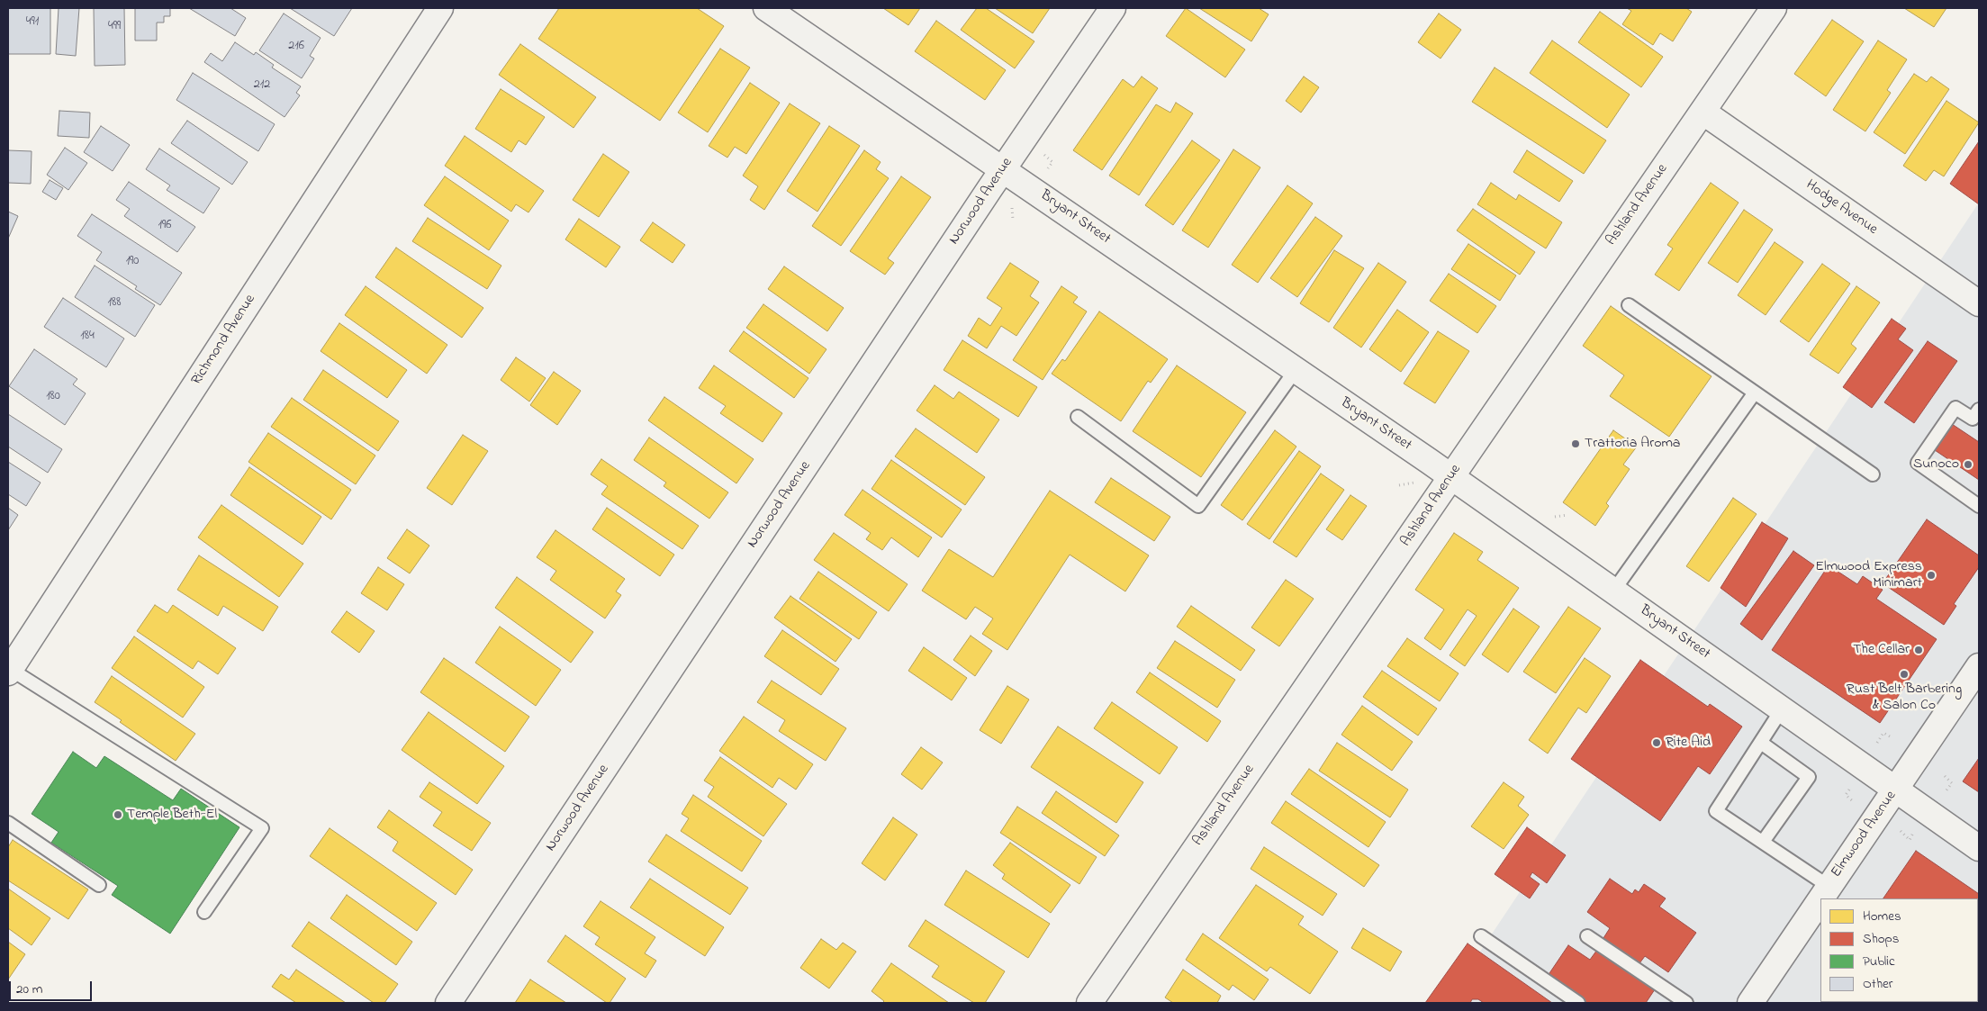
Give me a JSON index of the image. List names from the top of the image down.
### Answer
{
  "streets": {
    "street": [
      "Norwood Avenue",
      "Ashland Avenue",
      "Hodge Avenue",
      "Bryant Street",
      "Richmond Avenue",
      "Elmwood Avenue"
    ]
  },
  "crossings": [
    ["Norwood Avenue", "Bryant Street"],
    ["Ashland Avenue", "Hodge Avenue"],
    ["Ashland Avenue", "Bryant Street"],
    ["Bryant Street", "Elmwood Avenue"]
  ],
  "places": [
    "Trattoria Aroma",
    "Sunoco",
    "Elmwood Express Minimart",
    "The Cellar",
    "Rust Belt Barbering & Salon Co",
    "Rite Aid",
    "Temple Beth-El"
  ],
  "house_numbers": [
    "491",
    "499",
    "216",
    "212",
    "196",
    "190",
    "188",
    "184",
    "180"
  ],
  "legend": [
    "Homes",
    "Shops",
    "Public",
    "Other"
  ],
  "scale_bar": "20 m"
}
